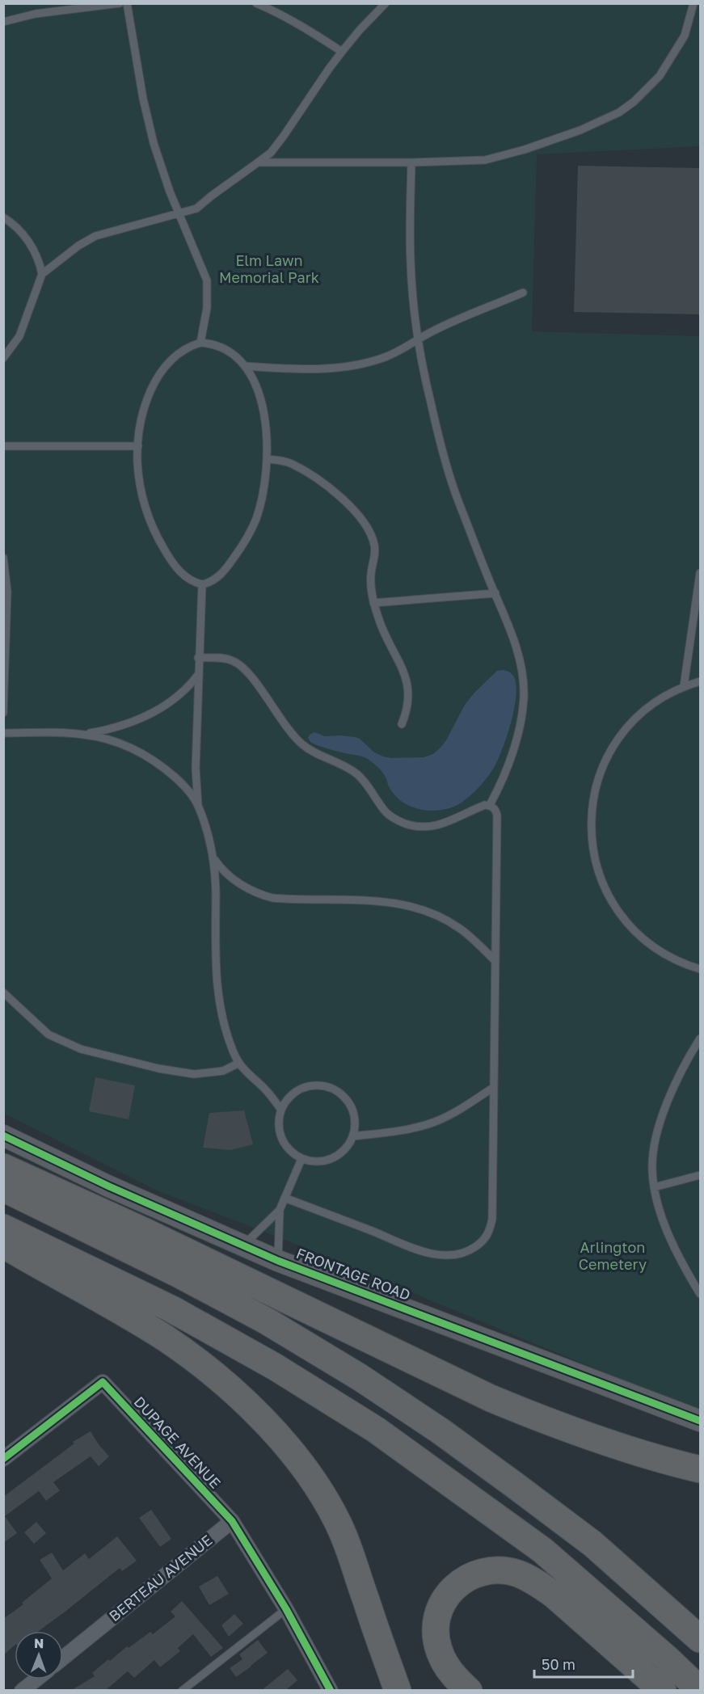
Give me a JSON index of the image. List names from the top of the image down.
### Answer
{
  "streets": {
    "street": ["FRONTAGE ROAD", "DUPAGE AVENUE", "BERTEAU AVENUE"]
  },
  "crossings": [
    ["DUPAGE AVENUE", "BERTEAU AVENUE"]
  ],
  "parks": ["Elm Lawn Memorial Park", "Arlington Cemetery"],
  "scale_bar": "50 m",
  "north": "top"
}
